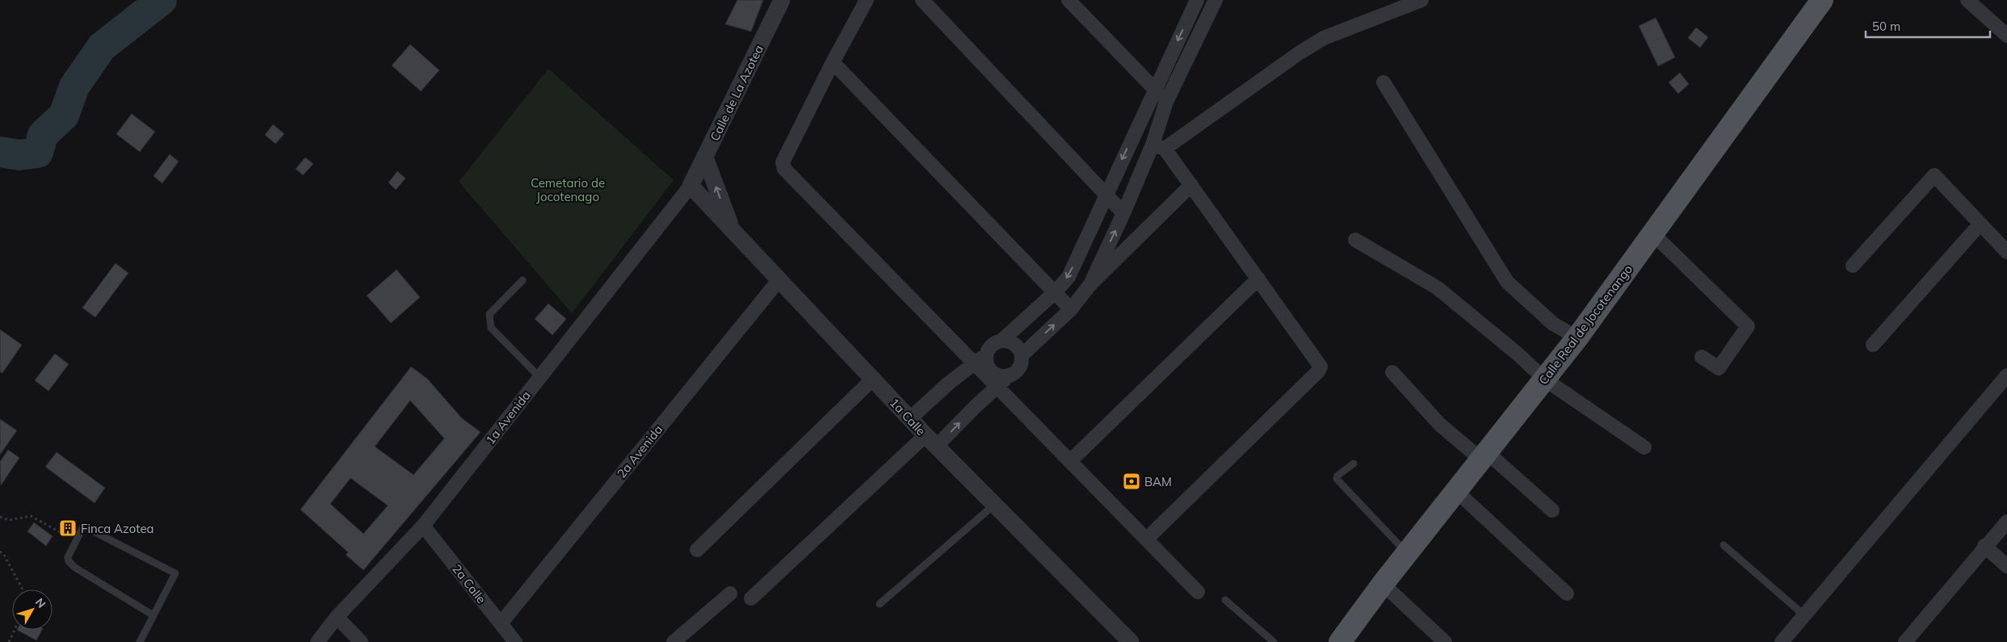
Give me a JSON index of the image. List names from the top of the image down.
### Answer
{
  "streets": {
    "main road": ["Calle Real de Jocotenango"],
    "street": [
      "Calle de La Azotea",
      "1a Calle",
      "1a Avenida",
      "2a Avenida",
      "2a Calle"
    ]
  },
  "crossings": [
    ["Calle de La Azotea", "1a Calle"],
    ["Calle de La Azotea", "1a Avenida"],
    ["1a Calle", "1a Avenida"],
    ["1a Calle", "2a Avenida"],
    ["1a Avenida", "2a Calle"],
    ["2a Avenida", "2a Calle"]
  ],
  "parks": ["Cemetario de Jocotenago"],
  "places": {
    "bank": ["BAM"],
    "building": ["Finca Azotea"]
  },
  "scale_bar": "50 m",
  "north": "top right"
}
